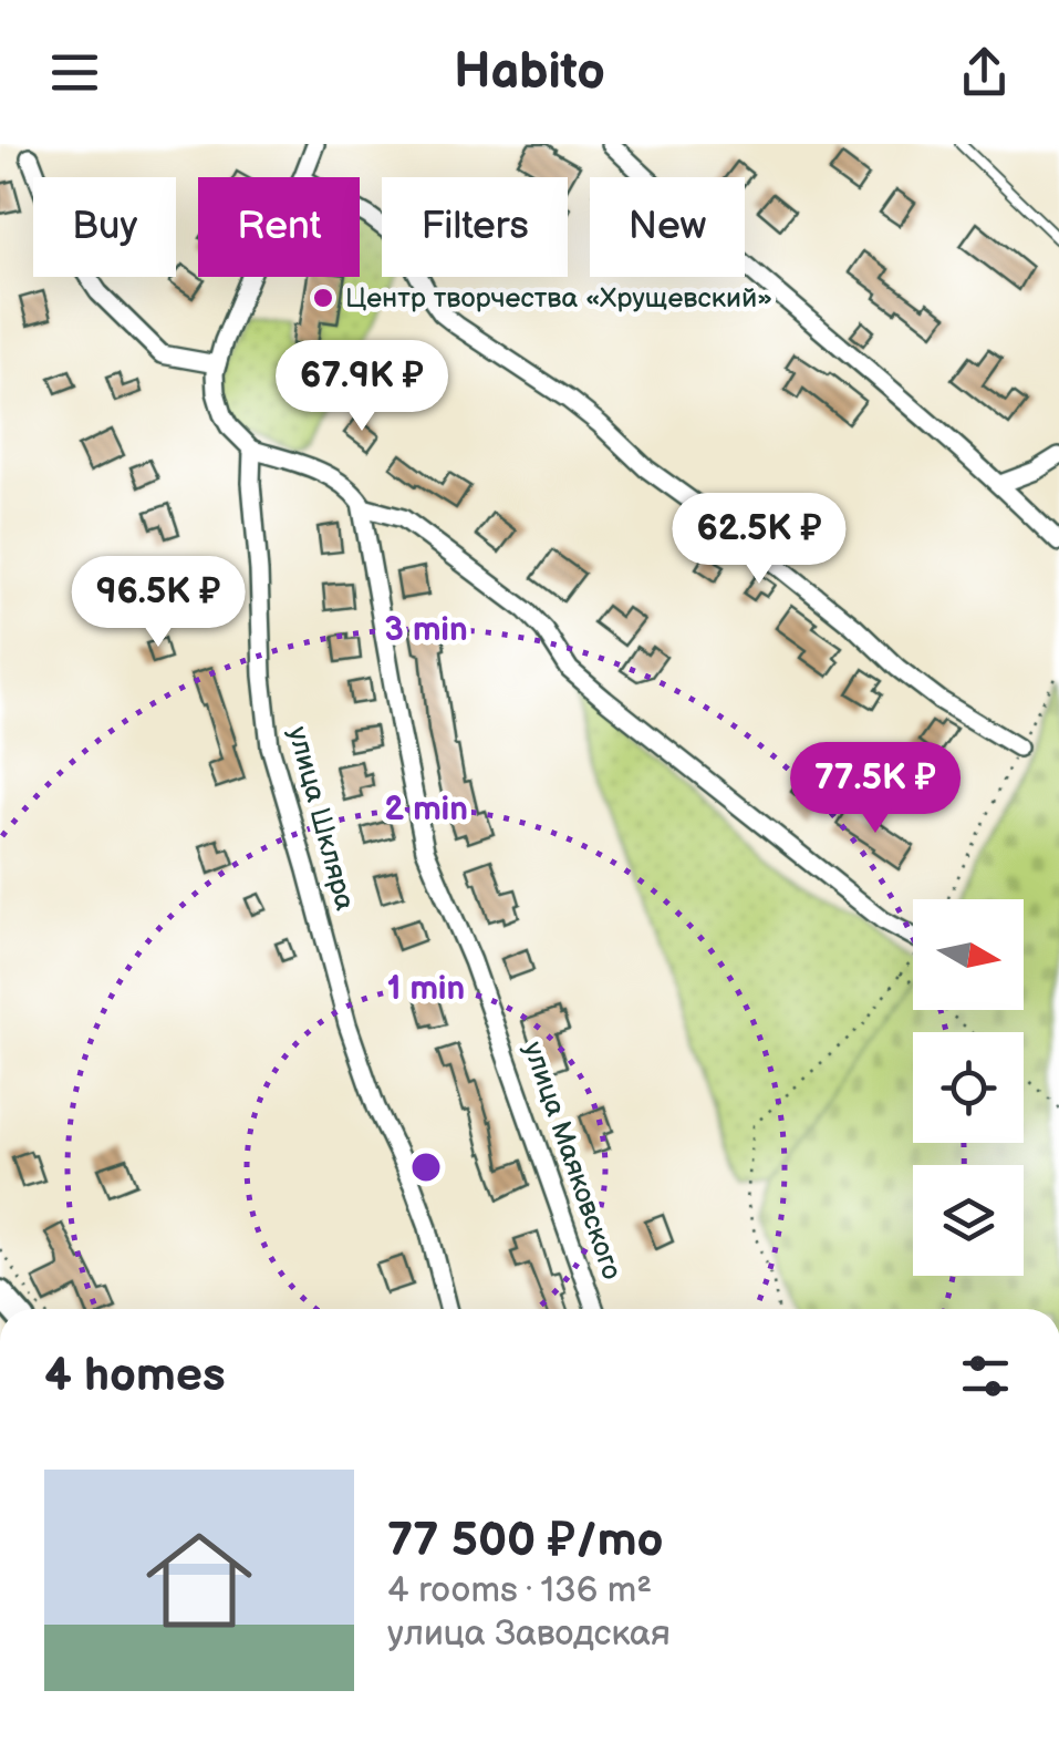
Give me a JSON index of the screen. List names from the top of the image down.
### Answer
{
  "streets": {
    "street": ["улица Шкляра", "улица Маяковского"]
  },
  "places": ["Центр творчества «Хрущевский»"],
  "north": "right",
  "page": {
    "header": "Habito",
    "chip": [
      "Buy",
      "Rent",
      "Filters",
      "New"
    ],
    "price": [
      "67.9K ₽",
      "62.5K ₽",
      "96.5K ₽",
      "77.5K ₽"
    ],
    "heading": "4 homes",
    "list": [
      {
        "name": "77 500 ₽/mo",
        "note": "4 rooms · 136 m² · улица Заводская"
      }
    ]
  },
  "rings": ["3 min", "2 min", "1 min"]
}
